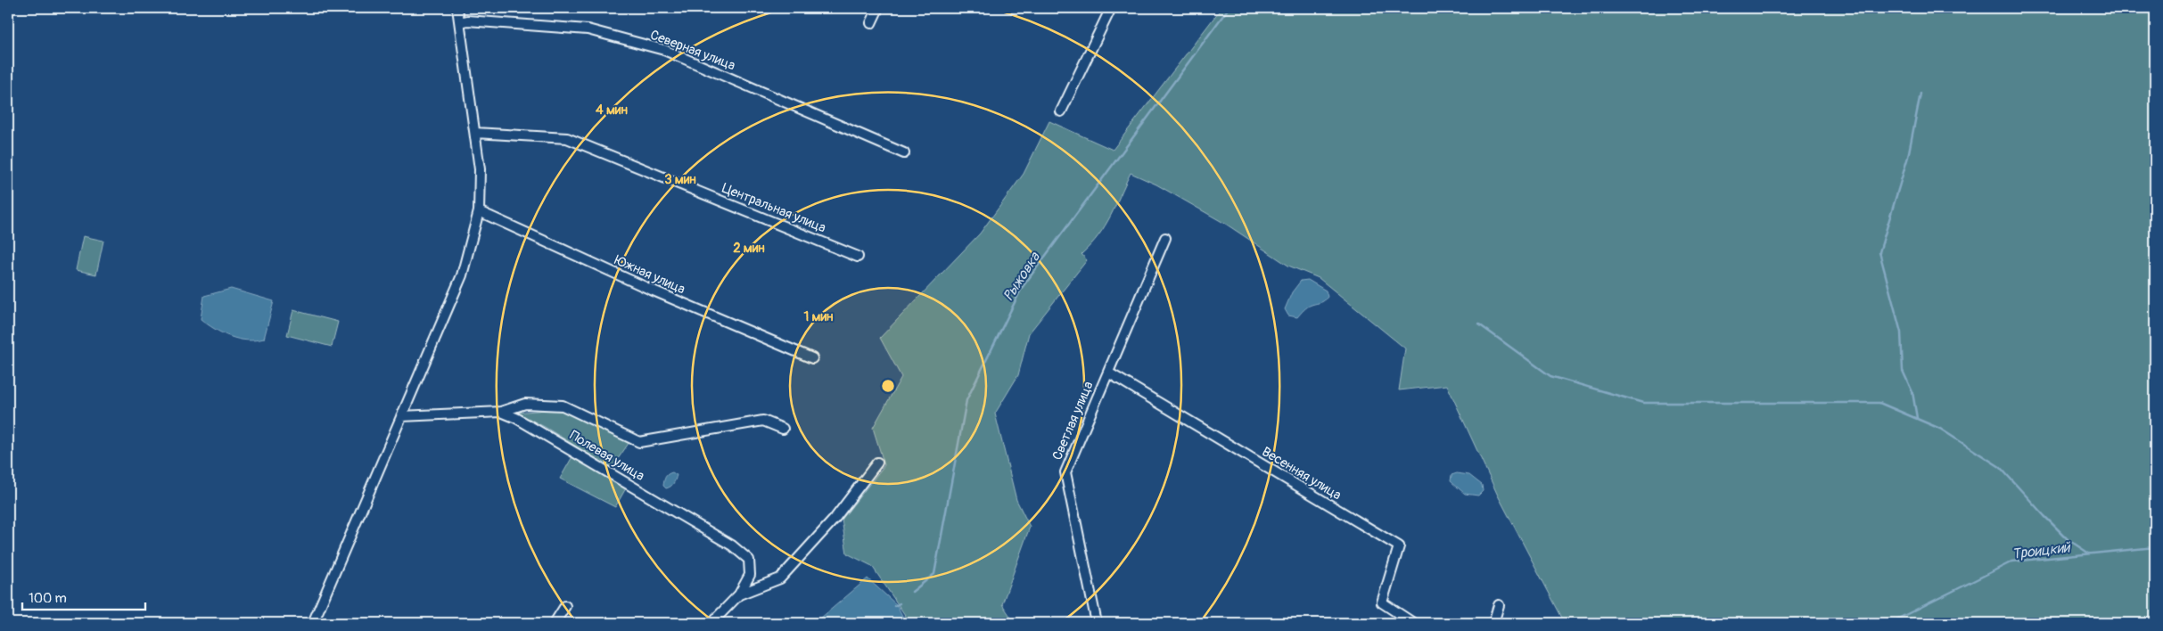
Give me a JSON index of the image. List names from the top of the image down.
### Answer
{
  "streets": {
    "street": [
      "Северная улица",
      "Центральная улица",
      "Южная улица",
      "Светлая улица",
      "Полевая улица",
      "Весенняя улица"
    ]
  },
  "crossings": [
    ["Светлая улица", "Весенняя улица"]
  ],
  "water": ["Рыжовка", "Троицкий"],
  "scale_bar": "100 m",
  "rings": [
    "4 мин",
    "3 мин",
    "2 мин",
    "1 мин"
  ]
}
